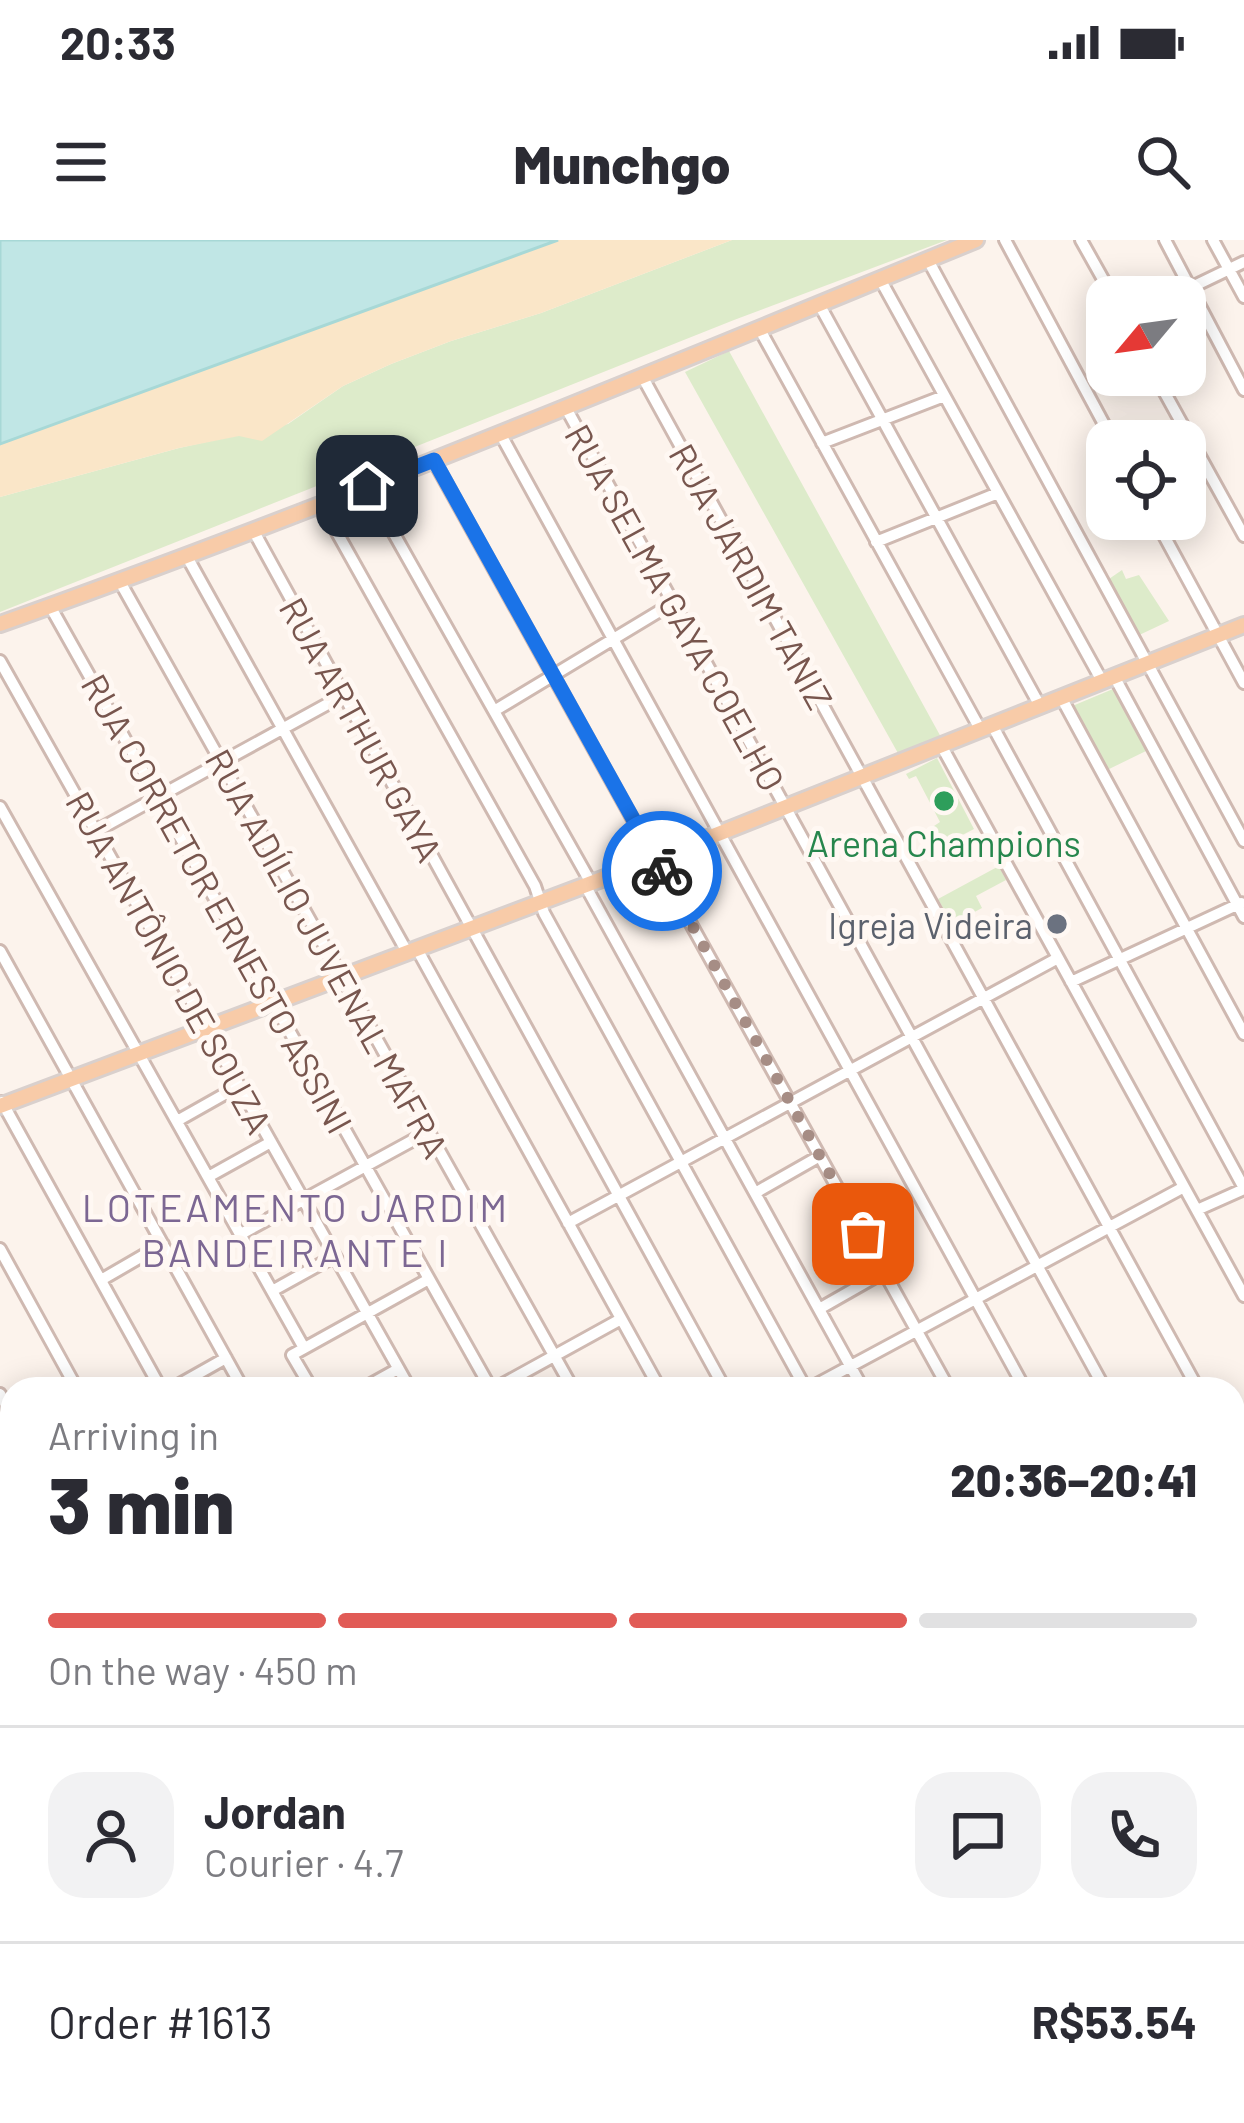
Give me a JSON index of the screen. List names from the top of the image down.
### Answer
{
  "streets": {
    "street": [
      "RUA JARDIM TANIZ",
      "RUA SELMA GAYA COELHO",
      "RUA ARTHUR GAYA",
      "RUA CORRETOR ERNESTO ASSINI",
      "RUA ADÍLIO JUVENAL MAFRA",
      "RUA ANTÔNIO DE SOUZA"
    ]
  },
  "districts": ["LOTEAMENTO JARDIM BANDEIRANTE I"],
  "places": ["Arena Champions", "Igreja Videira"],
  "north": "bottom left",
  "page": {
    "status": "20:33",
    "header": "Munchgo",
    "heading": ["3 min", "Arriving in", "20:36–20:41"],
    "panel": [
      "Jordan",
      "Courier · 4.7",
      "Order #1613",
      "R$53.54"
    ],
    "bar": "On the way · 450 m"
  }
}
